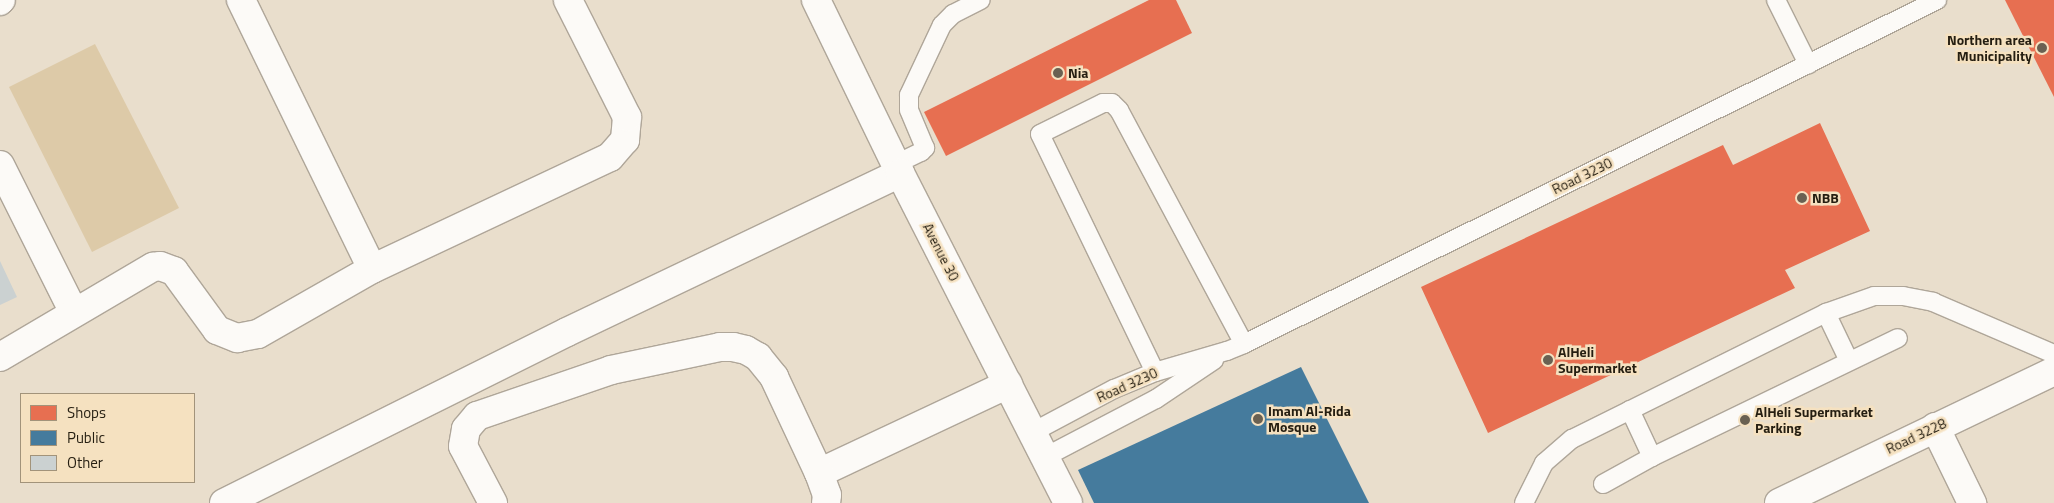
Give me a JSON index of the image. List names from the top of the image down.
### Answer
{
  "streets": {
    "street": ["Avenue 30", "Road 3228"],
    "lane": ["Road 3230"]
  },
  "crossings": [
    ["Road 3230", "Avenue 30"]
  ],
  "places": [
    "Northern area Municipality",
    "Nia",
    "NBB",
    "AlHeli Supermarket",
    "Imam Al-Rida Mosque",
    "AlHeli Supermarket Parking"
  ],
  "legend": ["Shops", "Public", "Other"]
}
